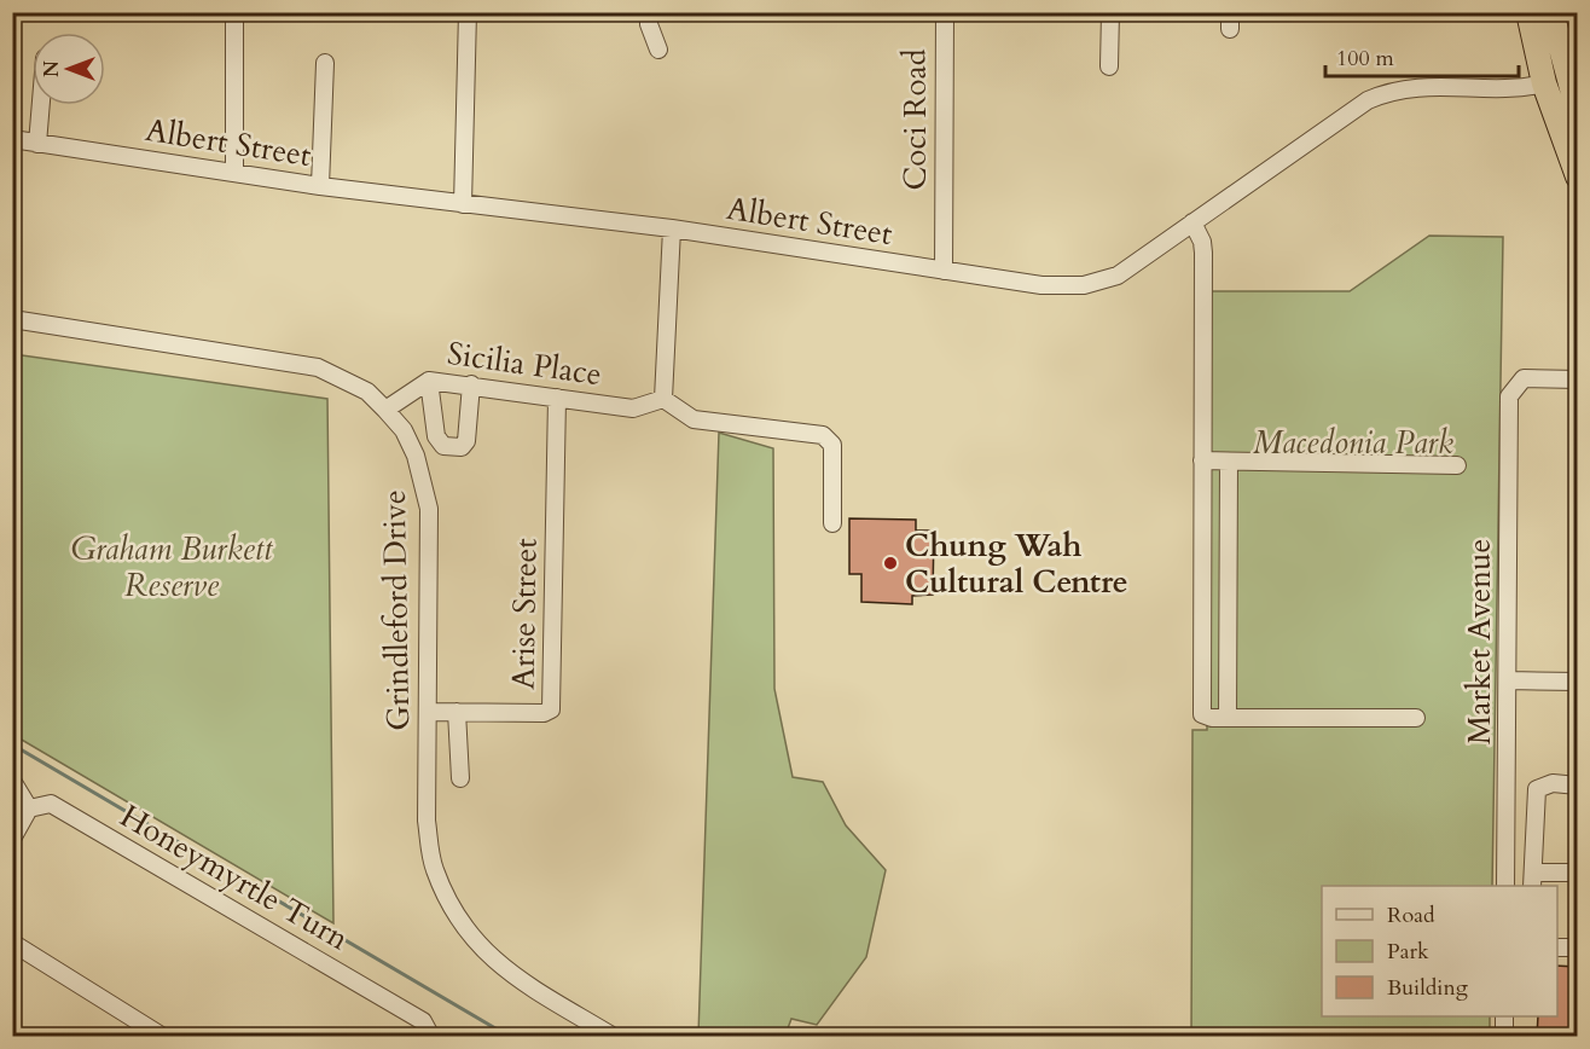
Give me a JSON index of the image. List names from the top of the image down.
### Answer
{
  "streets": {
    "street": [
      "Coci Road",
      "Albert Street",
      "Sicilia Place",
      "Grindleford Drive",
      "Arise Street",
      "Market Avenue",
      "Honeymyrtle Turn"
    ]
  },
  "crossings": [
    ["Coci Road", "Albert Street"],
    ["Sicilia Place", "Grindleford Drive"],
    ["Sicilia Place", "Arise Street"],
    ["Grindleford Drive", "Arise Street"]
  ],
  "parks": ["Macedonia Park", "Graham Burkett Reserve"],
  "places": ["Chung Wah Cultural Centre"],
  "legend": ["Road", "Park", "Building"],
  "scale_bar": "100 m",
  "north": "left"
}
